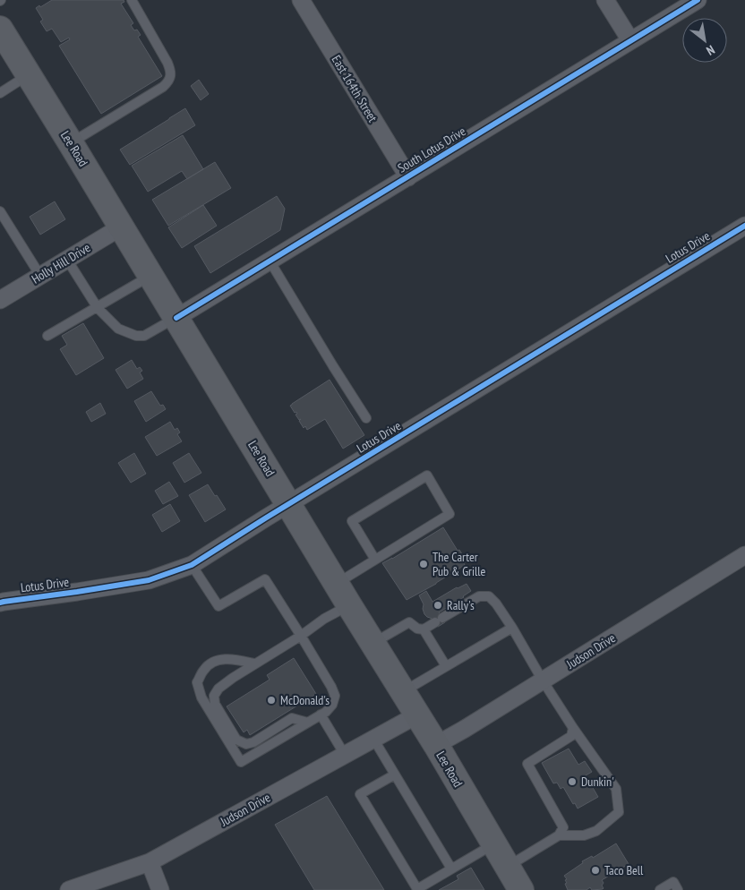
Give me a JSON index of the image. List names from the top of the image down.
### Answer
{
  "streets": {
    "main road": ["Lee Road"],
    "street": [
      "East 164th Street",
      "South Lotus Drive",
      "Lotus Drive",
      "Holly Hill Drive",
      "Judson Drive"
    ]
  },
  "crossings": [
    ["East 164th Street", "South Lotus Drive"],
    ["Lee Road", "South Lotus Drive"],
    ["Lee Road", "Lotus Drive"],
    ["Lee Road", "Holly Hill Drive"],
    ["Lee Road", "Judson Drive"]
  ],
  "places": [
    "The Carter Pub & Grille",
    "Rally's",
    "McDonald's",
    "Dunkin'",
    "Taco Bell"
  ],
  "north": "bottom right"
}
